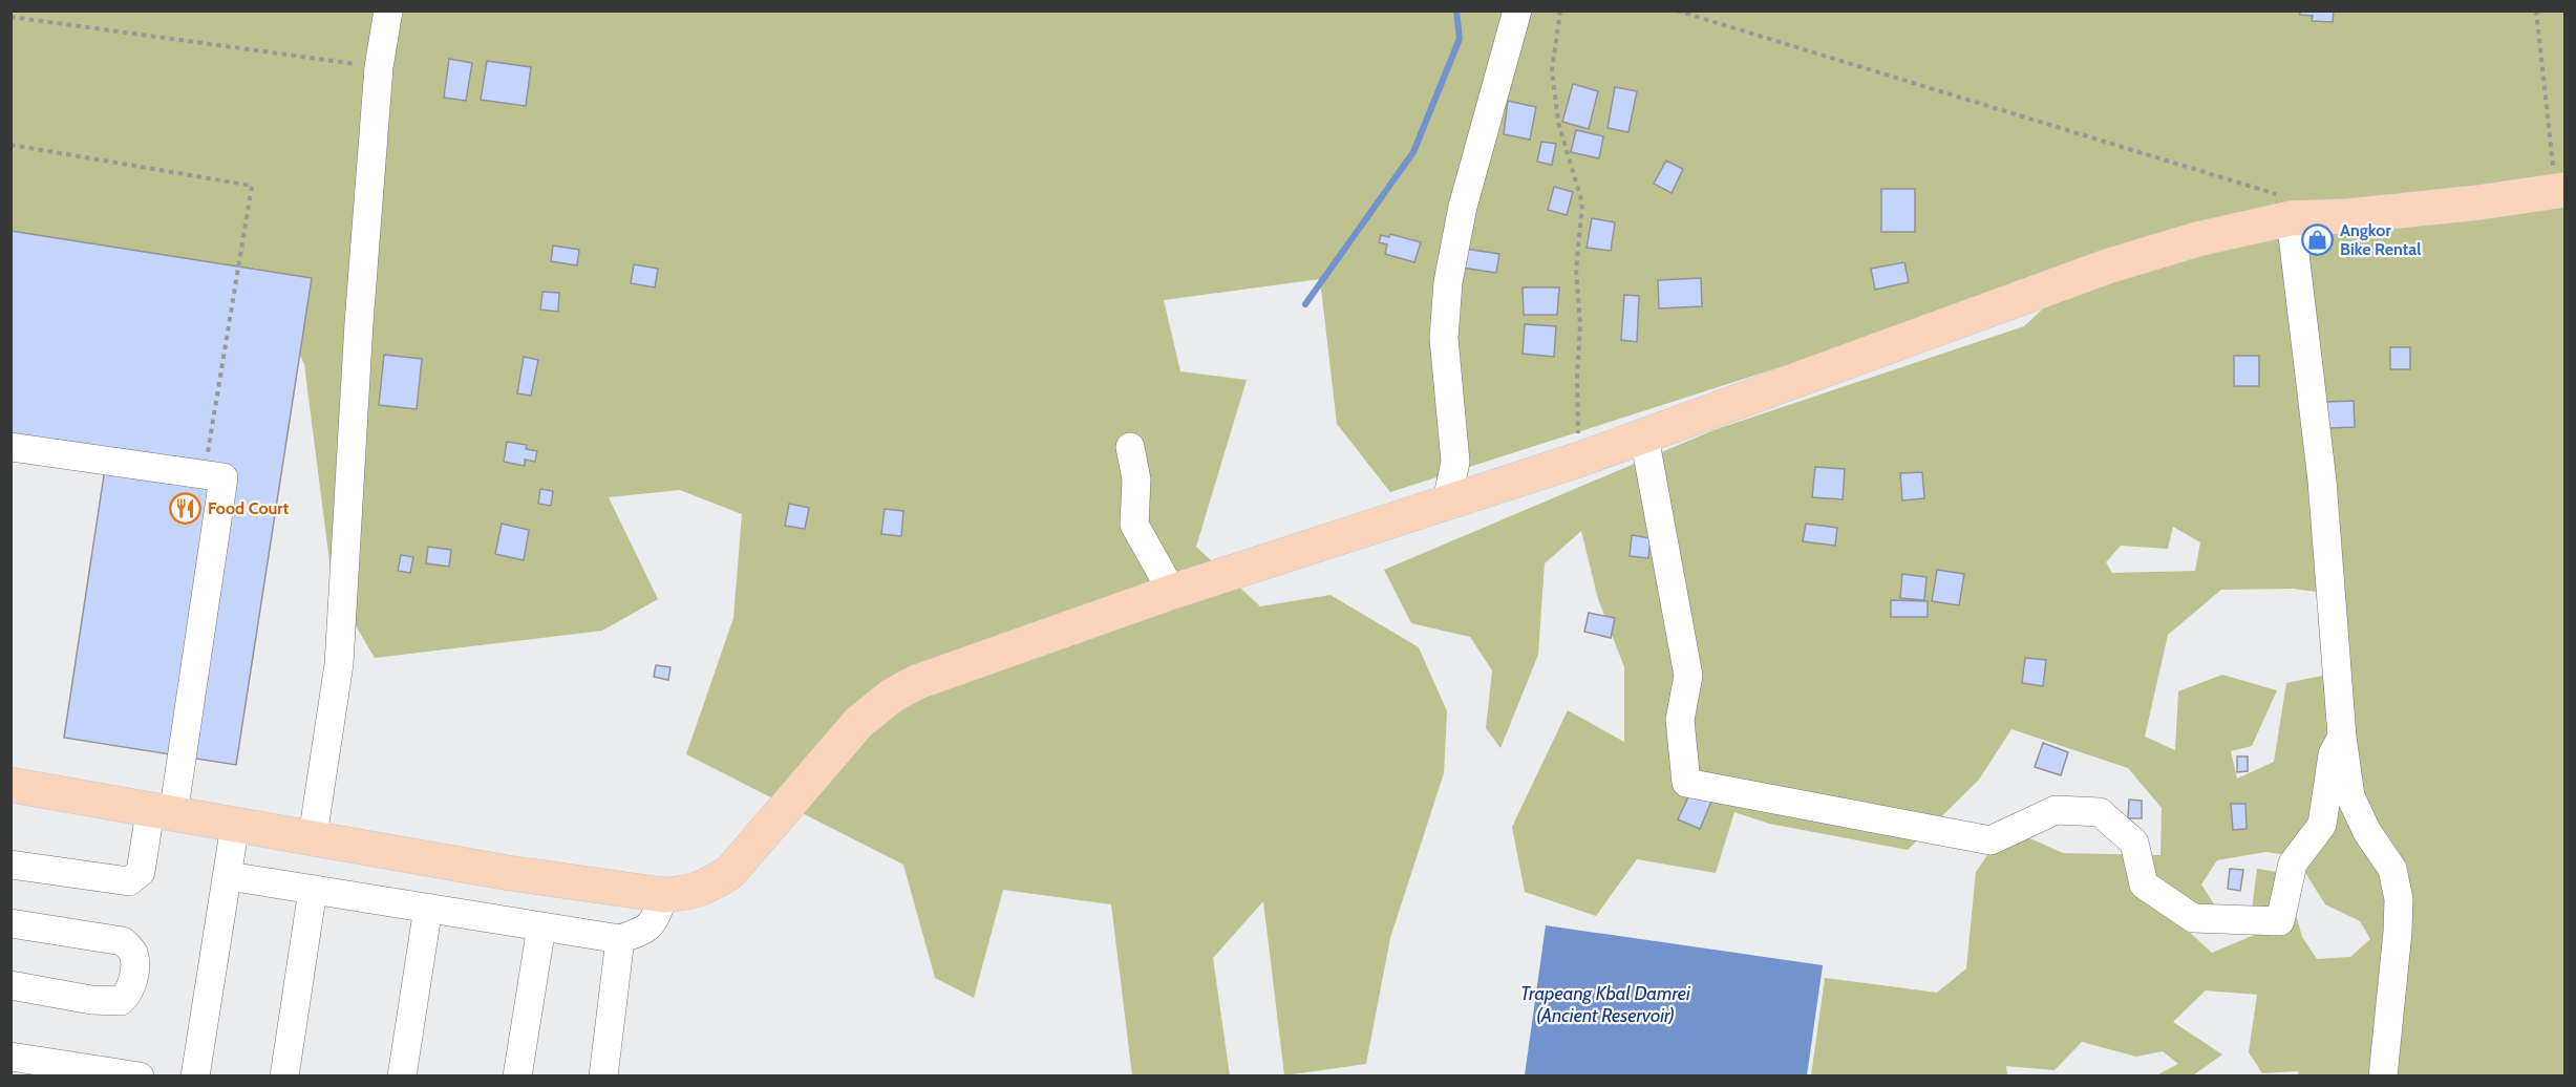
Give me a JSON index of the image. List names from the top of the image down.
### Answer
{
  "water": ["Trapeang Kbal Damrei (Ancient Reservoir)"],
  "places": {
    "shop": ["Angkor Bike Rental"],
    "restaurant": ["Food Court"]
  }
}
